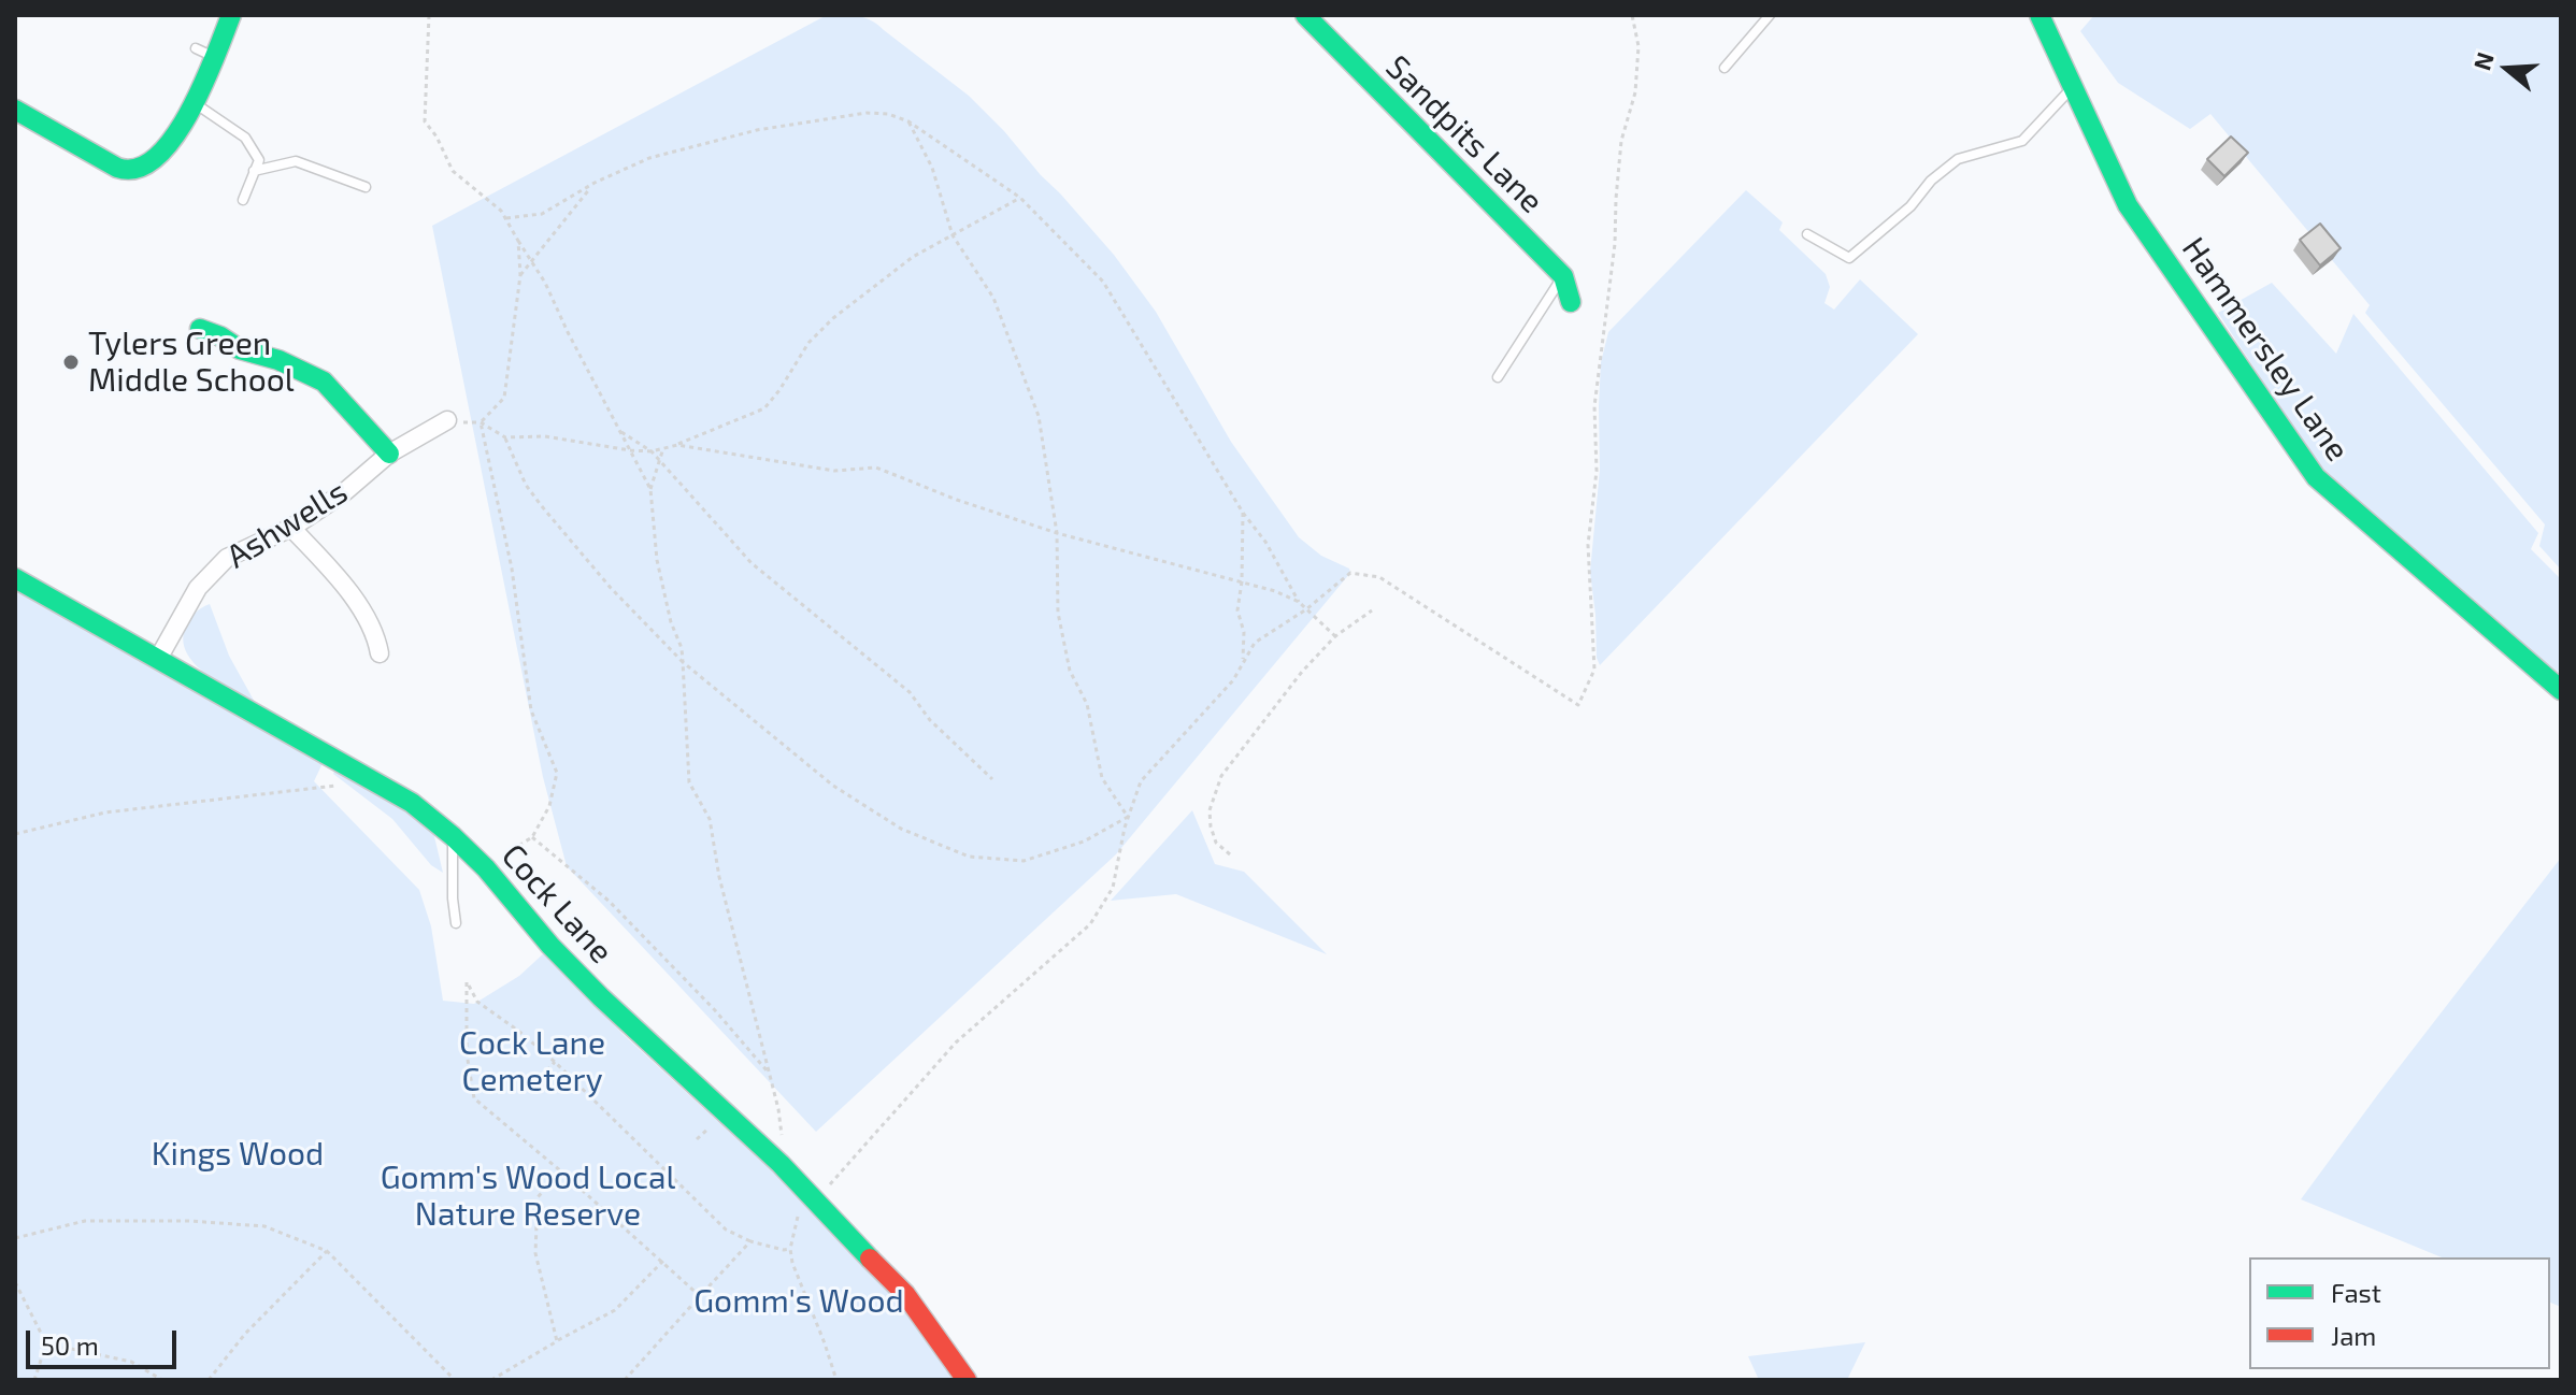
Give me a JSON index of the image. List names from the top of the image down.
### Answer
{
  "streets": {
    "street": [
      "Sandpits Lane",
      "Hammersley Lane",
      "Ashwells",
      "Cock Lane"
    ]
  },
  "crossings": [
    ["Ashwells", "Cock Lane"]
  ],
  "parks": [
    "Cock Lane Cemetery",
    "Kings Wood",
    "Gomm's Wood Local Nature Reserve",
    "Gomm's Wood"
  ],
  "places": ["Tylers Green Middle School"],
  "legend": ["Fast", "Jam"],
  "scale_bar": "50 m",
  "north": "left"
}
